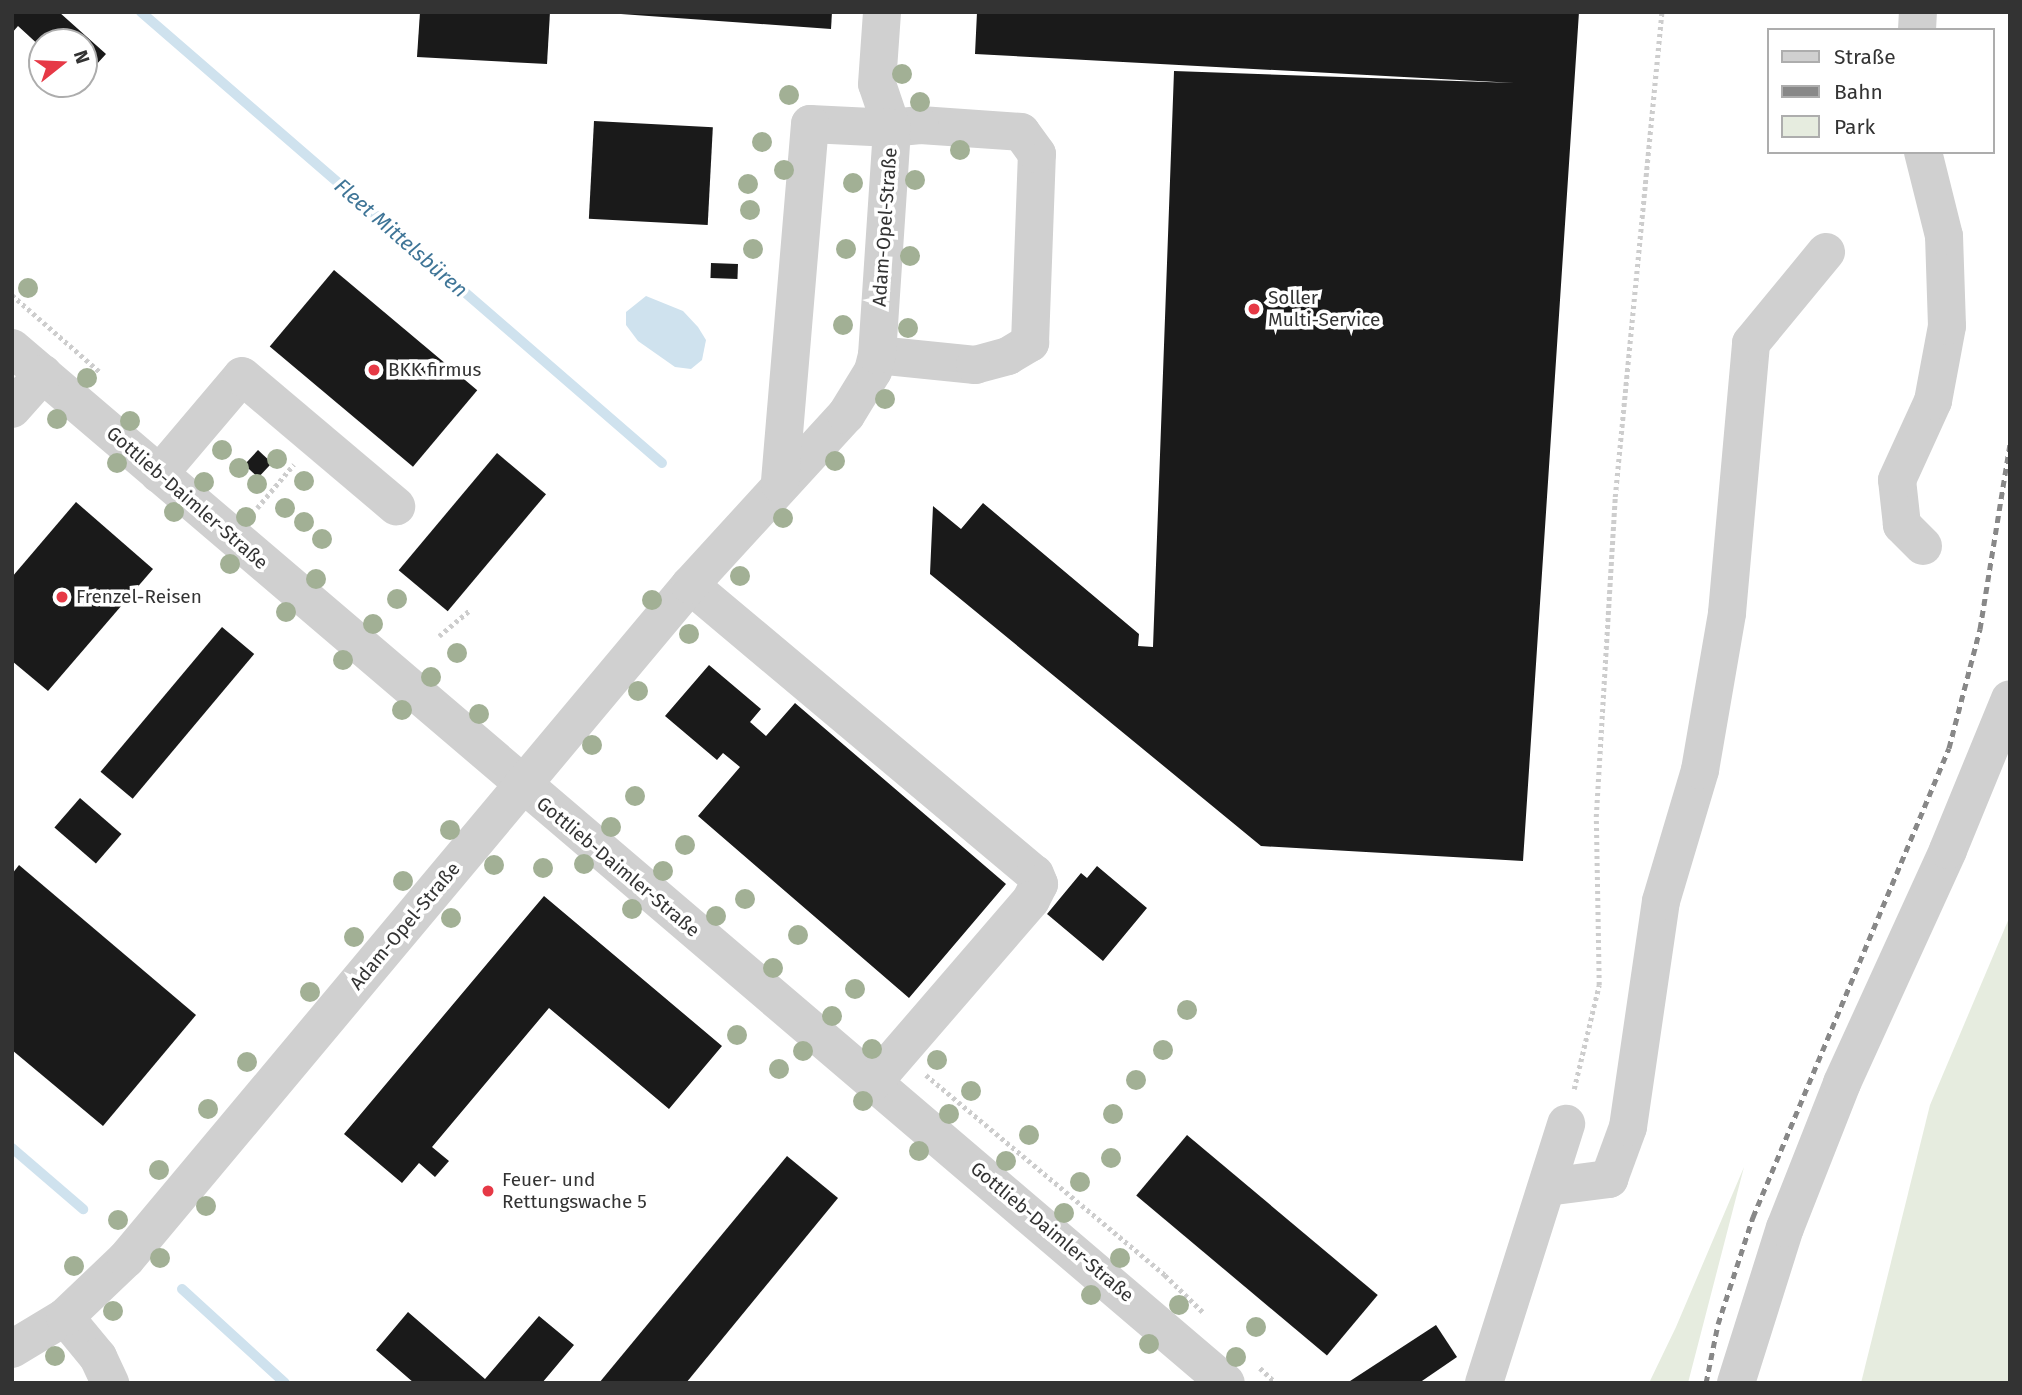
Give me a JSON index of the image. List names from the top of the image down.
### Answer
{
  "streets": {
    "street": ["Adam-Opel-Straße", "Gottlieb-Daimler-Straße"]
  },
  "crossings": [
    ["Adam-Opel-Straße", "Gottlieb-Daimler-Straße"]
  ],
  "water": ["Fleet Mittelsbüren"],
  "places": [
    "Soller Multi-Service",
    "BKK firmus",
    "Frenzel-Reisen",
    "Feuer- und Rettungswache 5"
  ],
  "legend": ["Straße", "Bahn", "Park"],
  "north": "right"
}
